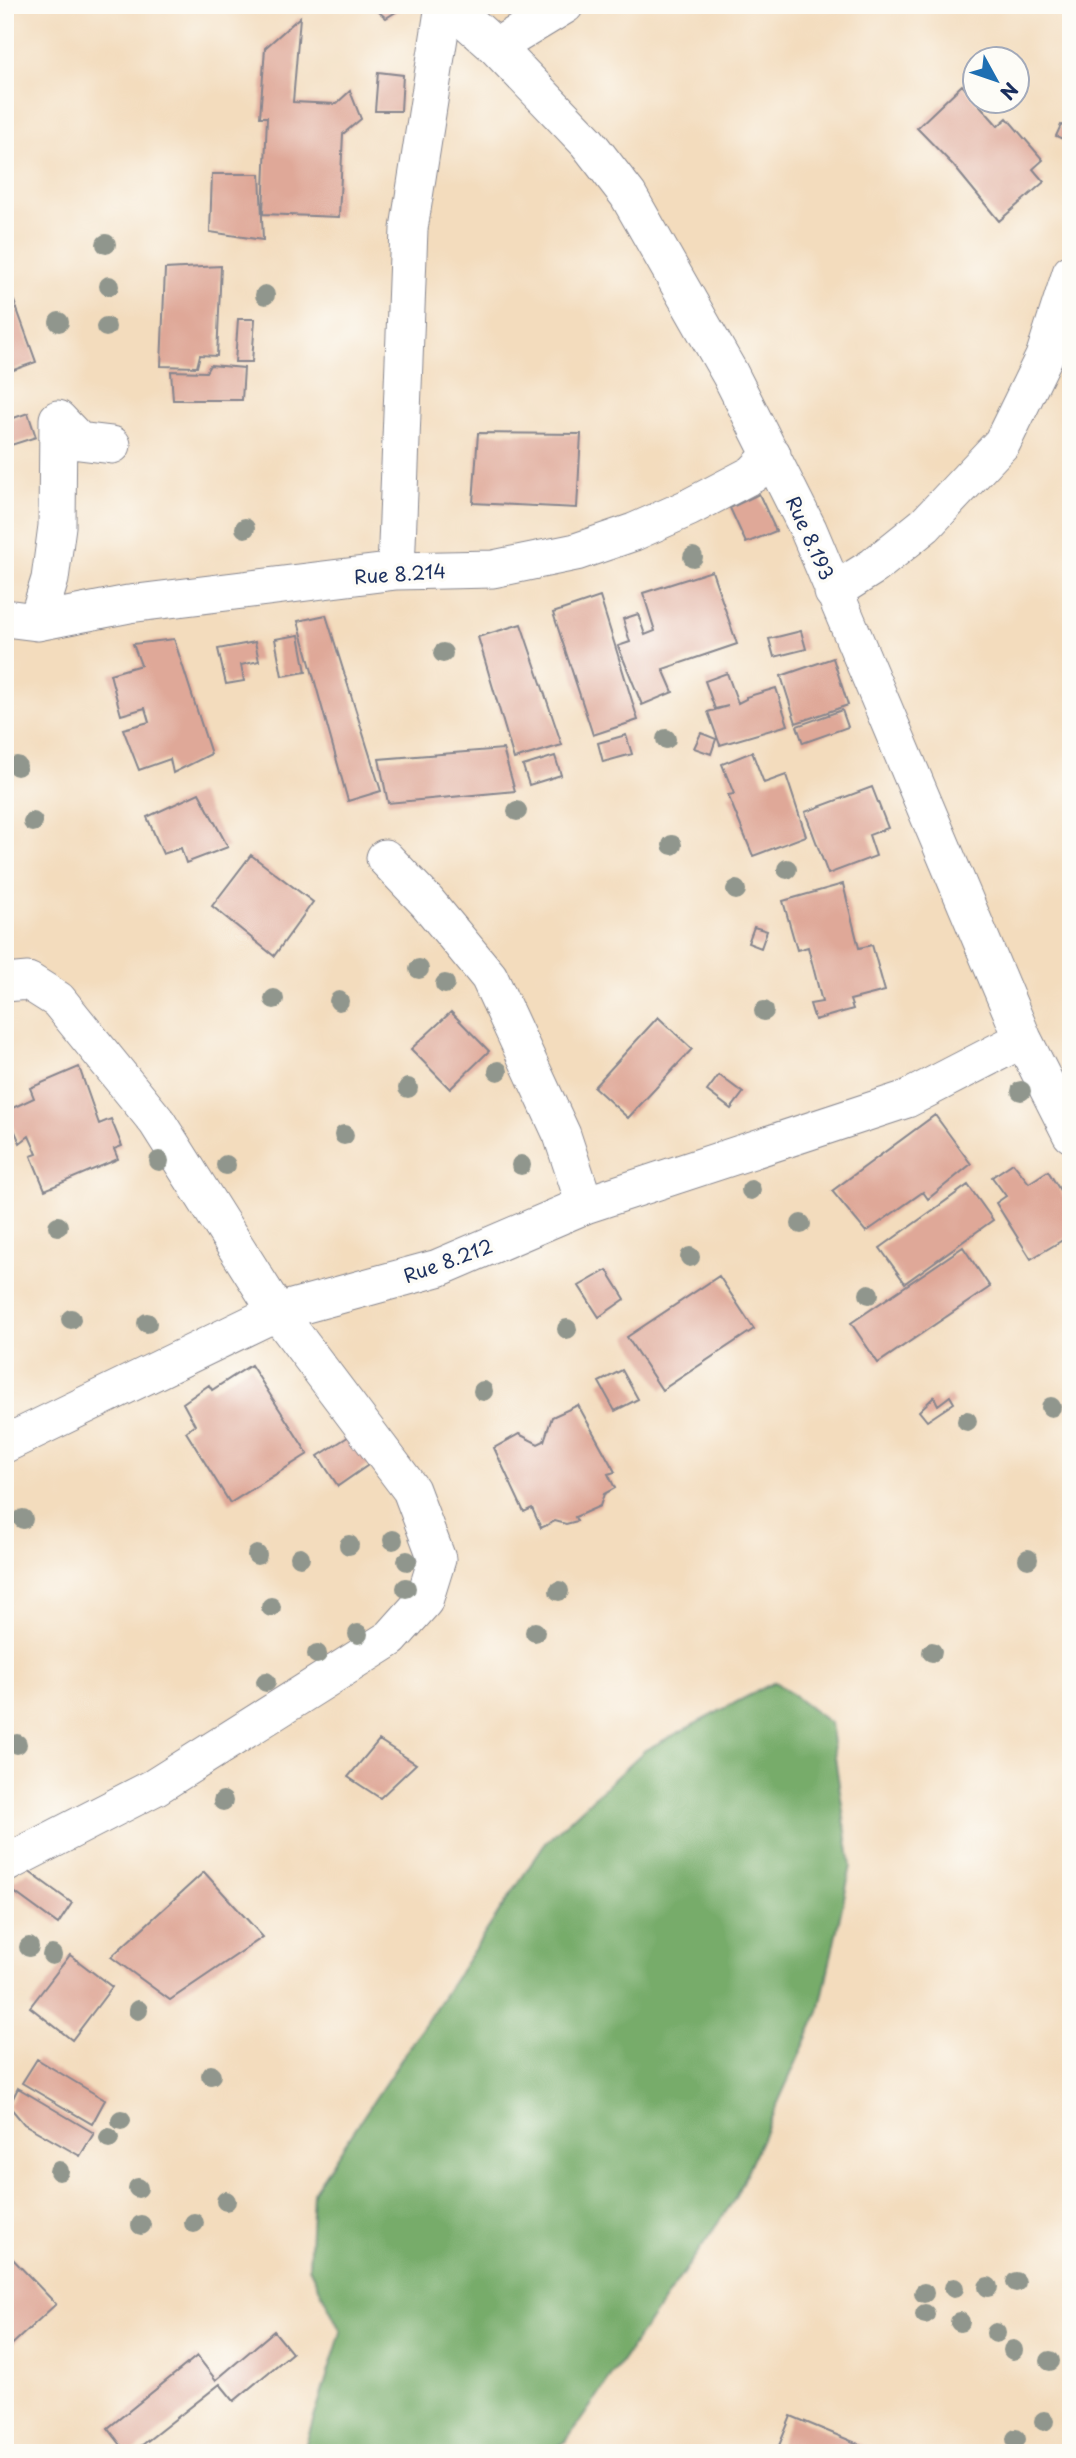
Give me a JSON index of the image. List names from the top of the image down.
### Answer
{
  "streets": {
    "street": ["Rue 8.193", "Rue 8.214", "Rue 8.212"]
  },
  "crossings": [
    ["Rue 8.193", "Rue 8.214"],
    ["Rue 8.193", "Rue 8.212"]
  ],
  "north": "bottom right"
}
